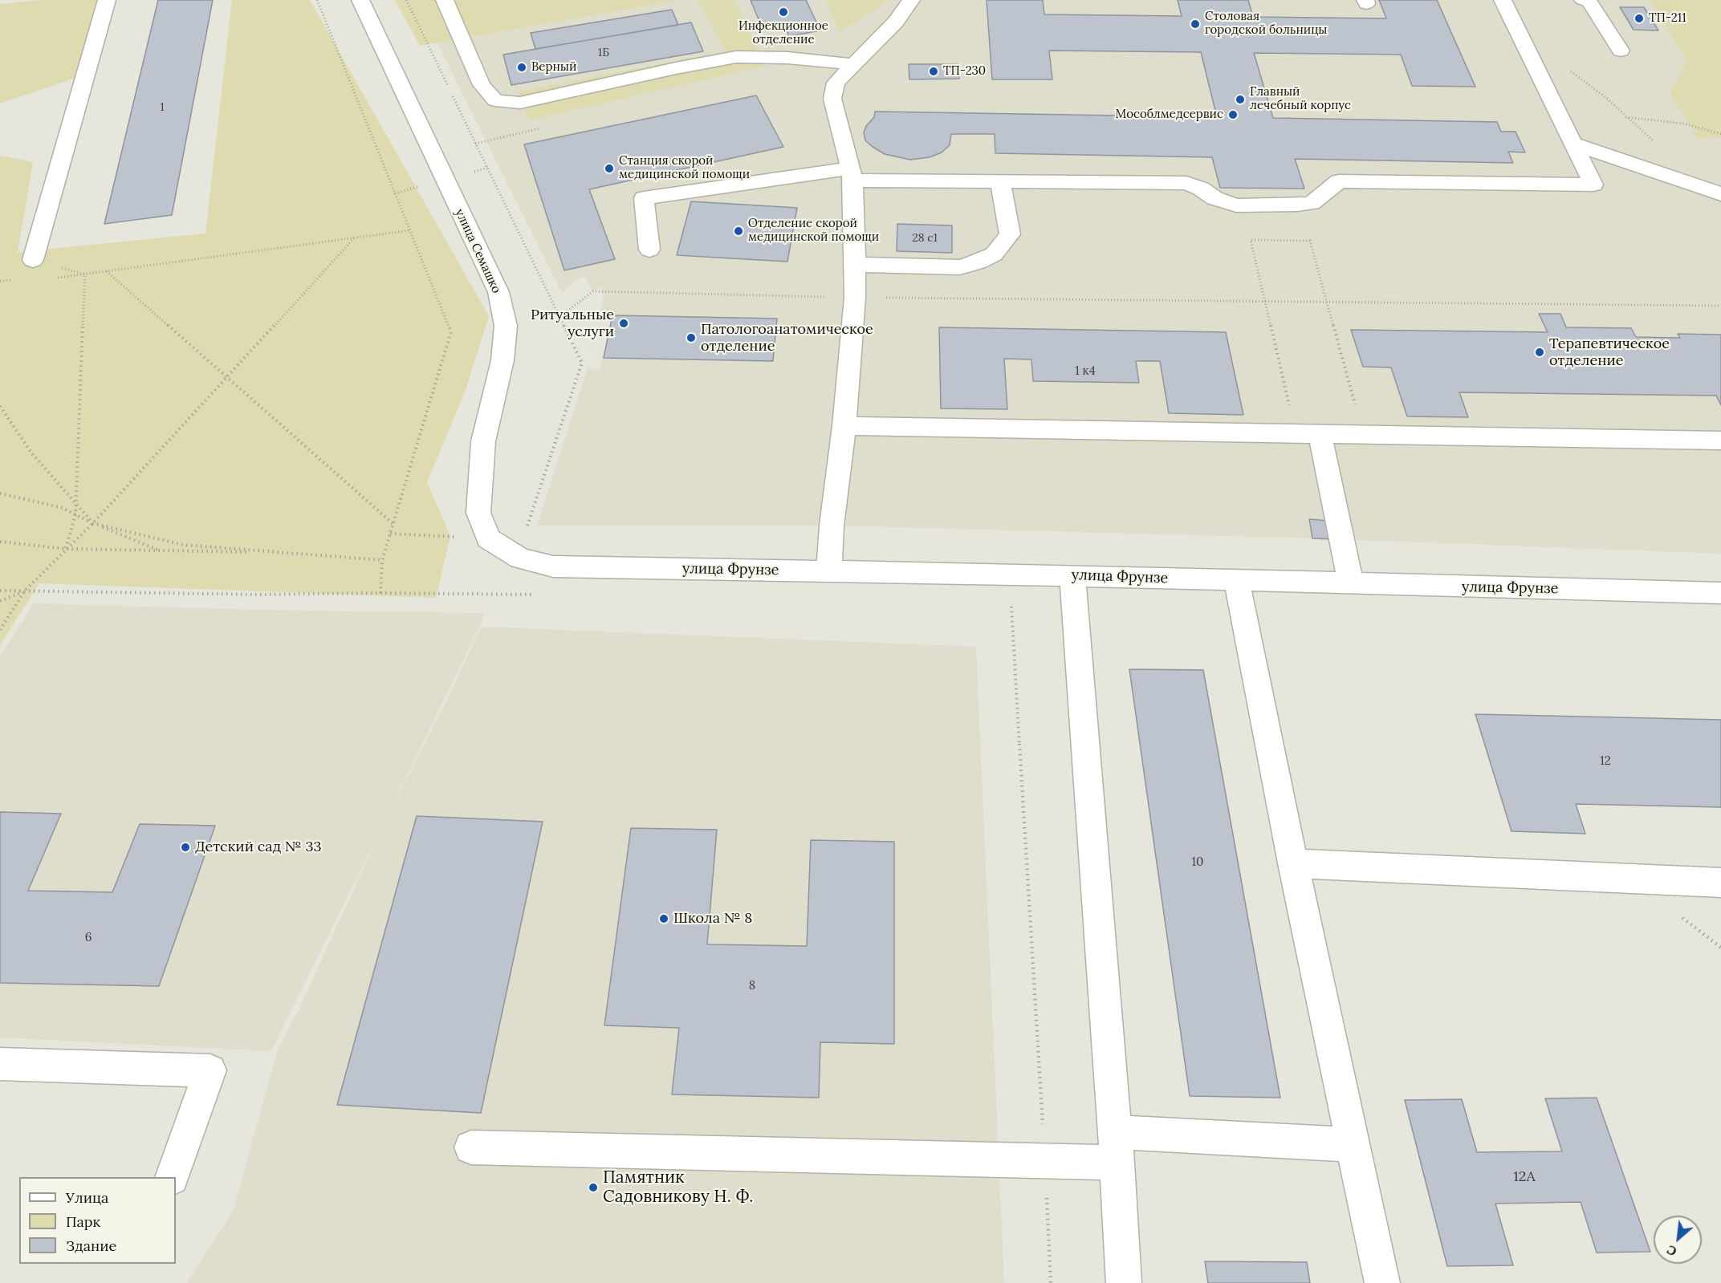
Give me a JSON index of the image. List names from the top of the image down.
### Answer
{
  "streets": {
    "street": ["улица Семашко", "улица Фрунзе"]
  },
  "crossings": [
    ["улица Семашко", "улица Фрунзе"]
  ],
  "places": [
    "Инфекционное отделение",
    "ТП-211",
    "Столовая городской больницы",
    "Верный",
    "ТП-230",
    "Главный лечебный корпус",
    "Мособлмедсервис",
    "Станция скорой медицинской помощи",
    "Отделение скорой медицинской помощи",
    "Ритуальные услуги",
    "Патологоанатомическое отделение",
    "Терапевтическое отделение",
    "Детский сад № 33",
    "Школа № 8",
    "Памятник Садовникову Н. Ф."
  ],
  "house_numbers": [
    "1Б",
    "1",
    "28 с1",
    "1 к4",
    "12",
    "10",
    "6",
    "8",
    "12А"
  ],
  "legend": ["Улица", "Парк", "Здание"],
  "north": "bottom left"
}
